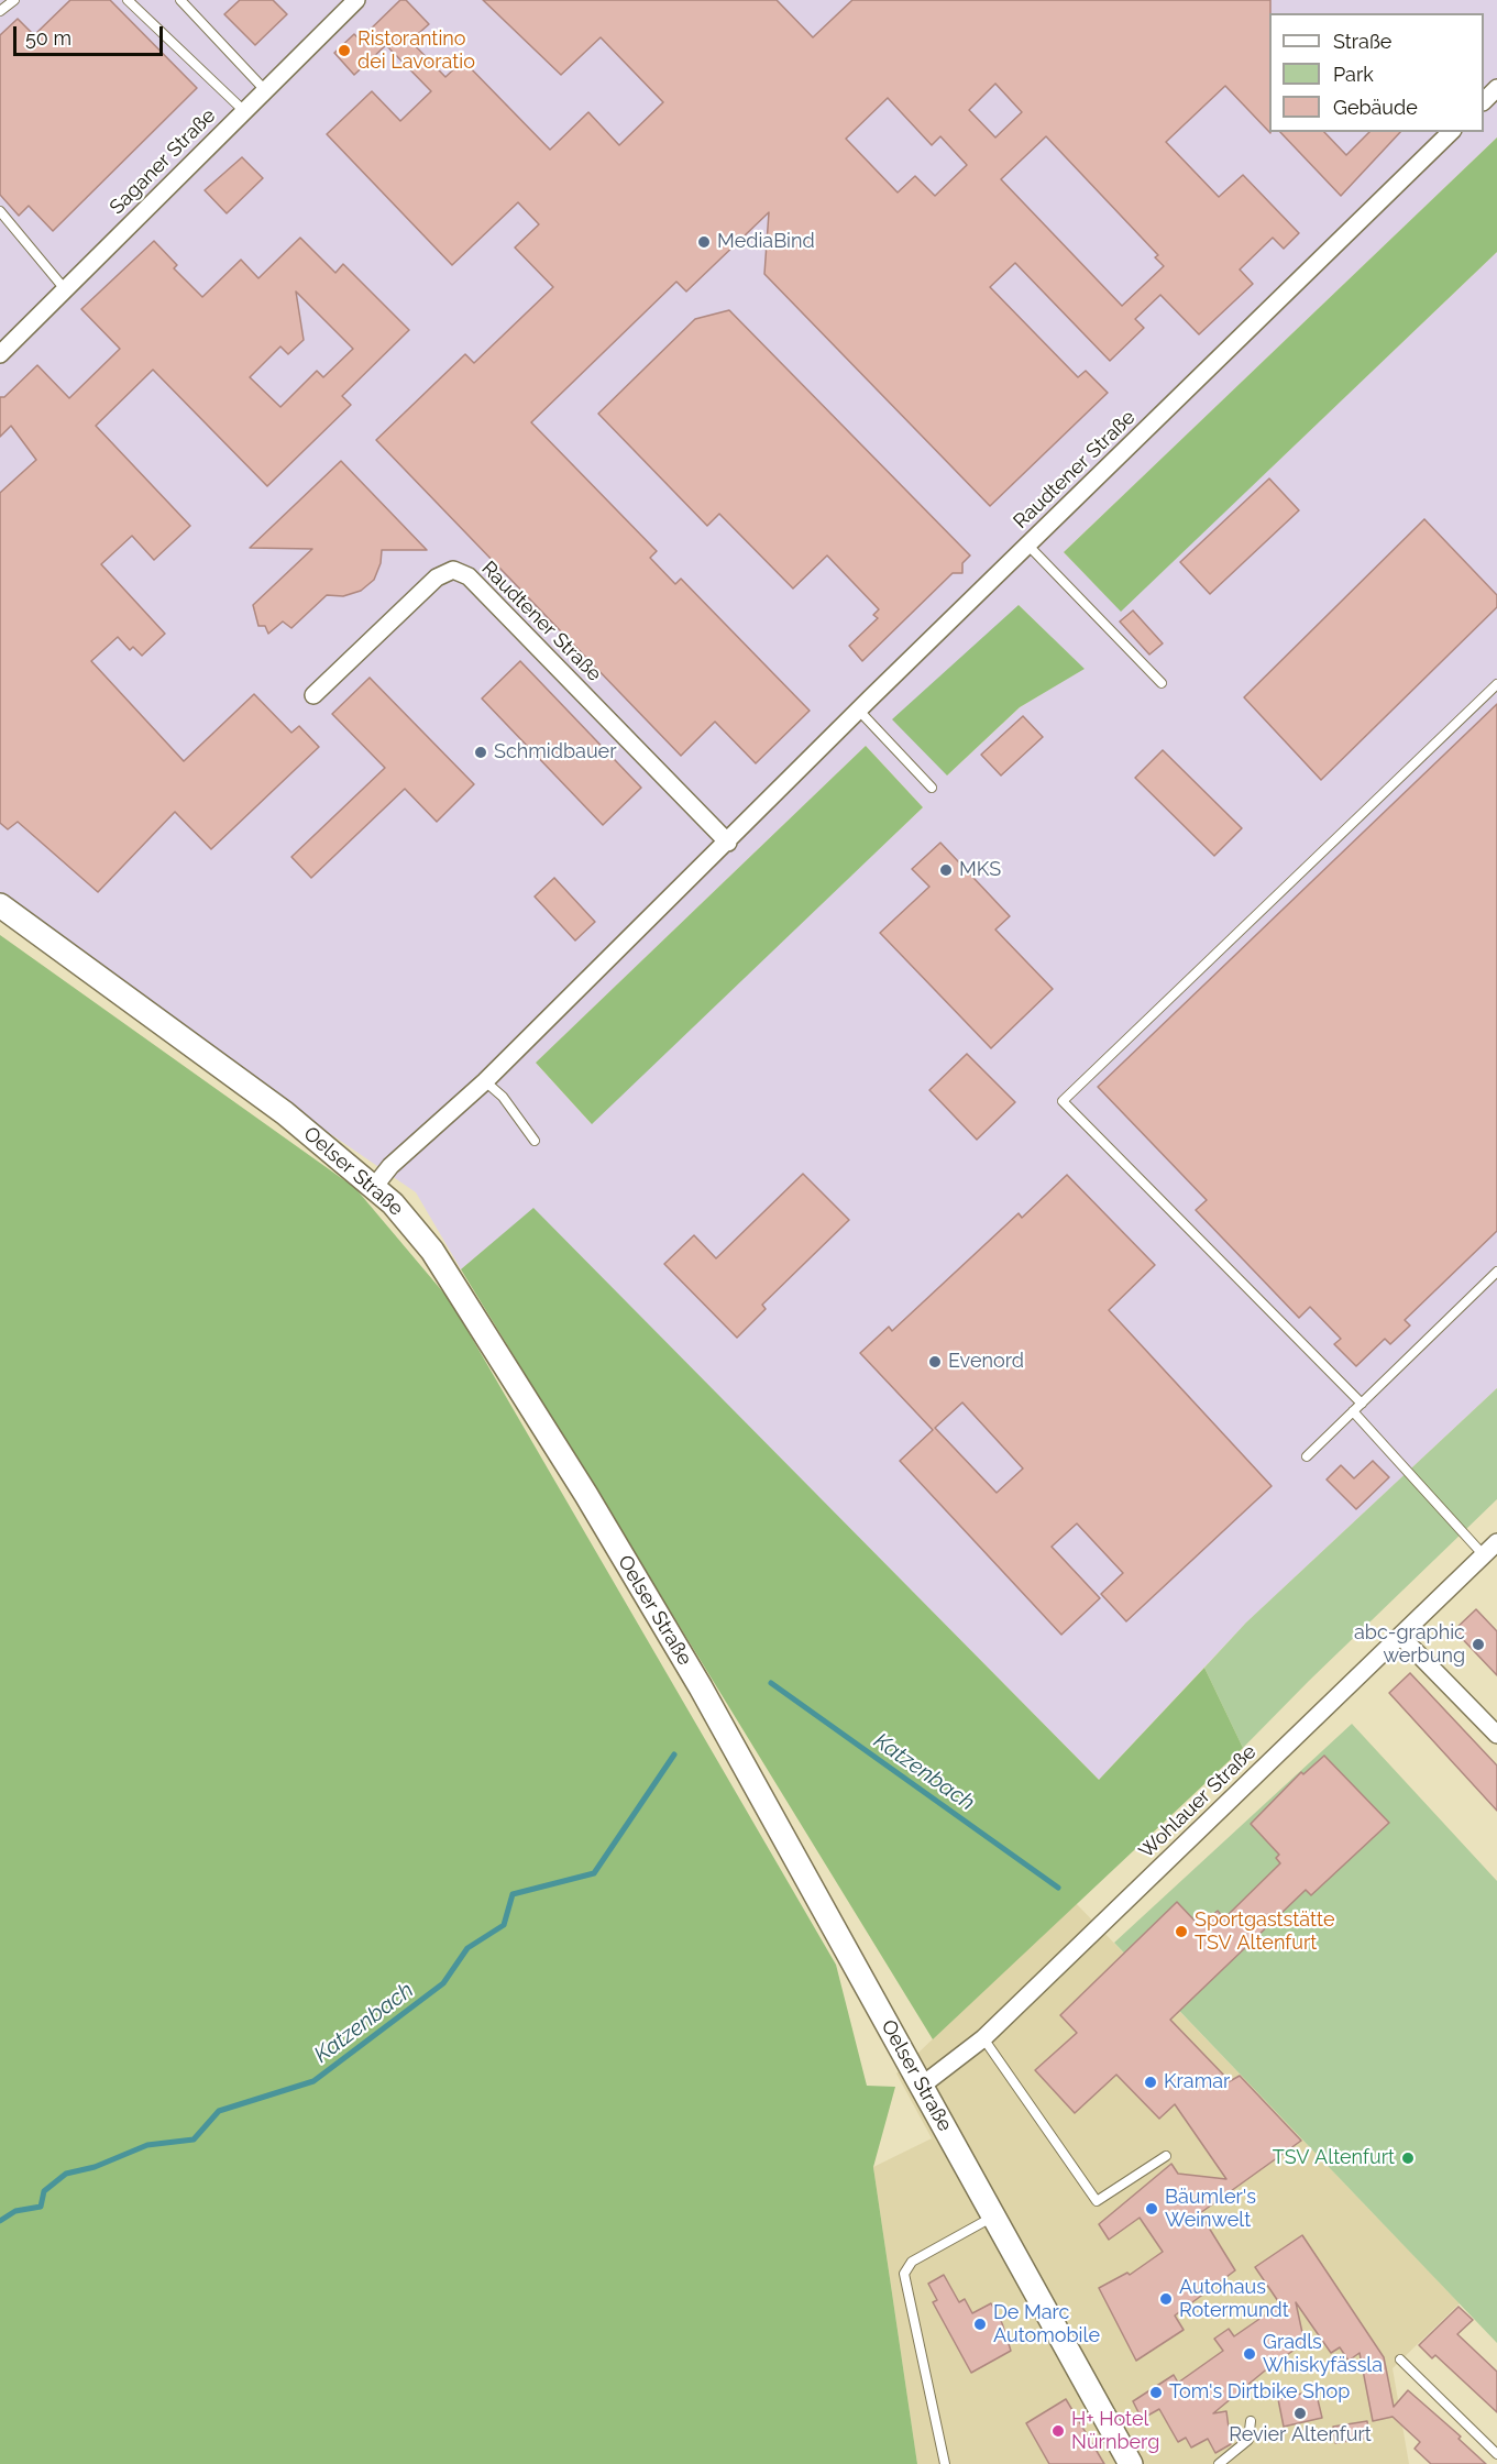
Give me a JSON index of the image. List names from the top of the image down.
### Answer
{
  "streets": {
    "main road": ["Oelser Straße"],
    "street": ["Saganer Straße", "Raudtener Straße", "Wohlauer Straße"]
  },
  "crossings": [
    ["Raudtener Straße", "Oelser Straße"],
    ["Oelser Straße", "Wohlauer Straße"]
  ],
  "water": ["Katzenbach"],
  "places": [
    "Ristorantino dei Lavoratio",
    "MediaBind",
    "Schmidbauer",
    "MKS",
    "Evenord",
    "abc-graphic werbung",
    "Sportgaststätte TSV Altenfurt",
    "Kramar",
    "TSV Altenfurt",
    "Bäumler's Weinwelt",
    "Autohaus Rotermundt",
    "De Marc Automobile",
    "Gradls Whiskyfässla",
    "Tom's Dirtbike Shop",
    "Revier Altenfurt",
    "H+ Hotel Nürnberg"
  ],
  "legend": ["Straße", "Park", "Gebäude"],
  "scale_bar": "50 m"
}
